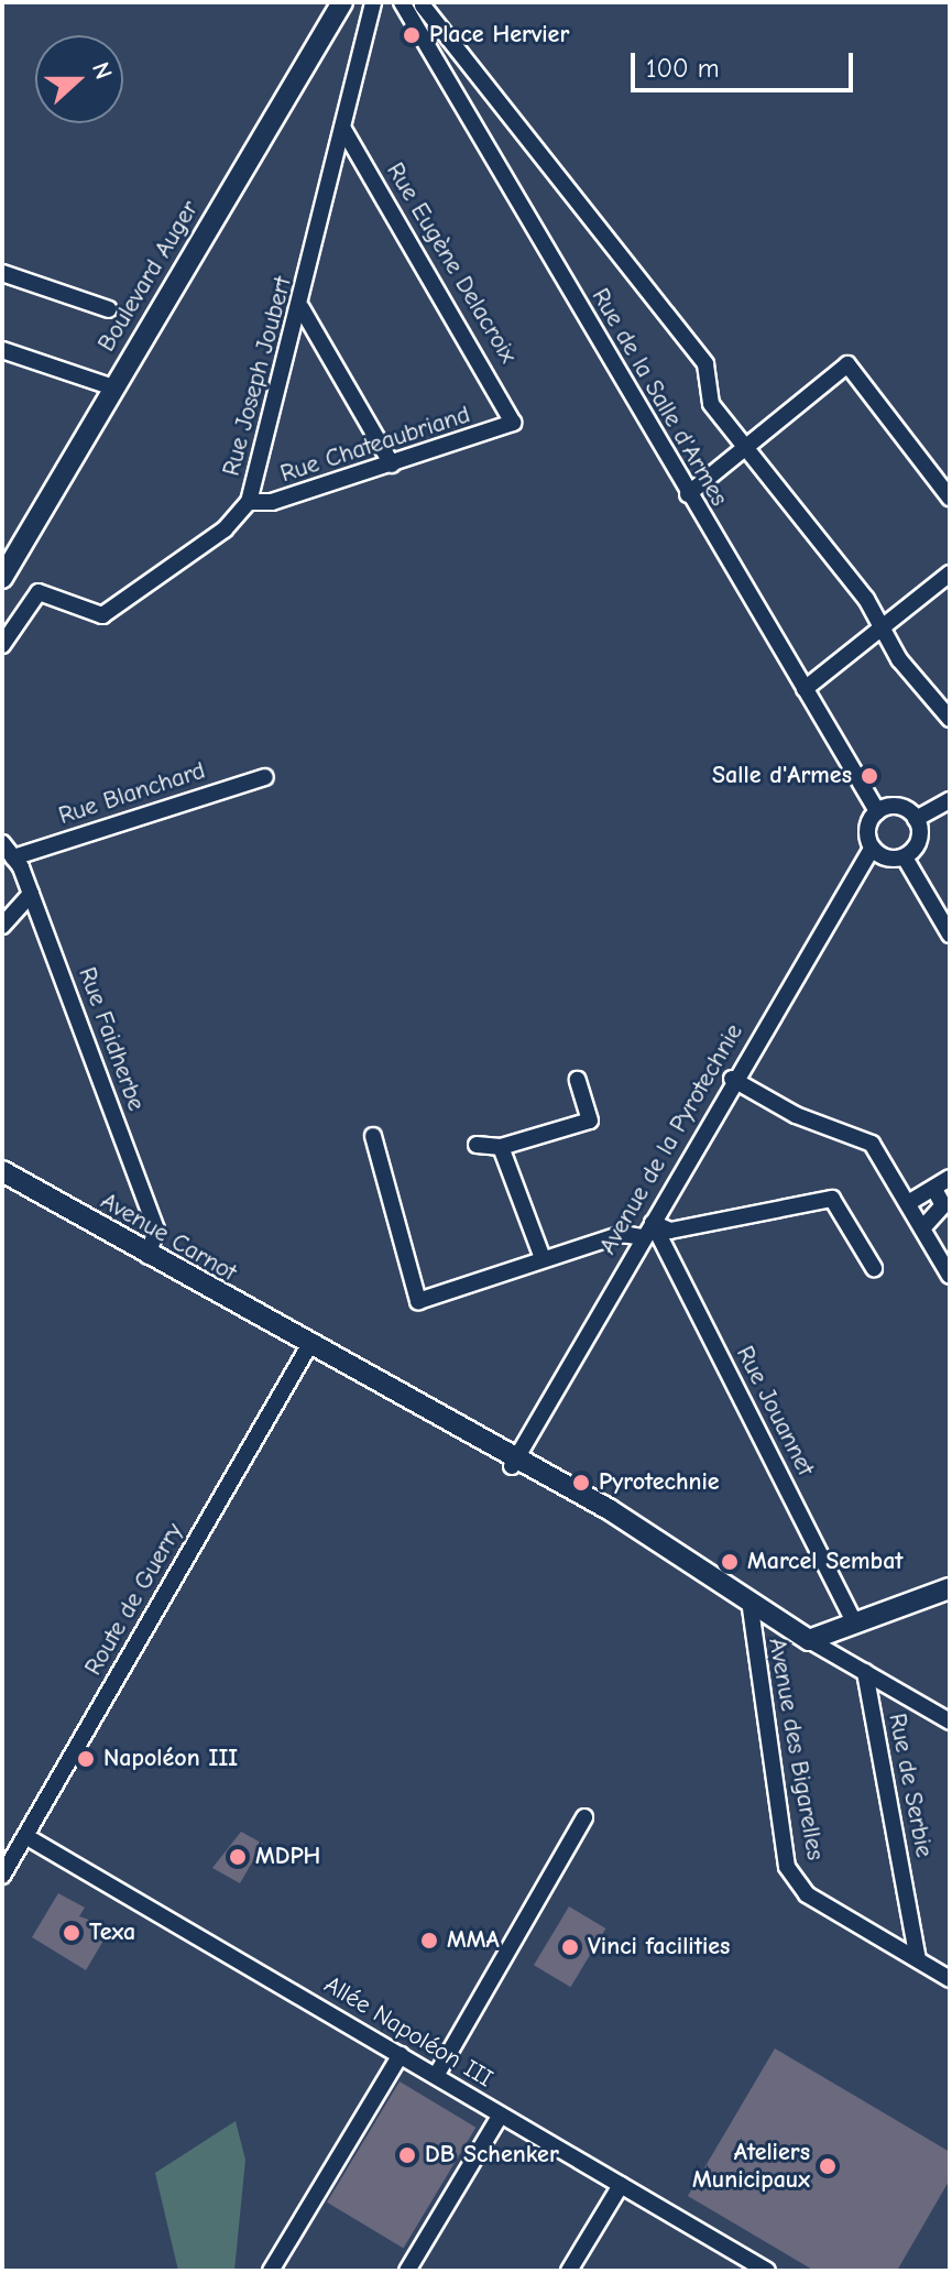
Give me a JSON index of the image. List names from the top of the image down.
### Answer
{
  "streets": {
    "main road": ["Boulevard Auger", "Avenue Carnot"],
    "street": [
      "Rue Eugène Delacroix",
      "Rue Joseph Joubert",
      "Rue de la Salle d'Armes",
      "Rue Chateaubriand",
      "Rue Blanchard",
      "Rue Faidherbe",
      "Avenue de la Pyrotechnie",
      "Rue Jouannet",
      "Route de Guerry",
      "Avenue des Bigarelles",
      "Rue de Serbie",
      "Allée Napoléon III"
    ]
  },
  "crossings": [
    ["Rue Eugène Delacroix", "Rue Joseph Joubert"],
    ["Rue Eugène Delacroix", "Rue Chateaubriand"],
    ["Rue Joseph Joubert", "Rue Chateaubriand"],
    ["Rue de la Salle d'Armes", "Avenue de la Pyrotechnie"],
    ["Rue Blanchard", "Rue Faidherbe"],
    ["Rue Faidherbe", "Avenue Carnot"],
    ["Avenue de la Pyrotechnie", "Avenue Carnot"],
    ["Avenue de la Pyrotechnie", "Rue Jouannet"],
    ["Avenue Carnot", "Route de Guerry"],
    ["Avenue Carnot", "Avenue des Bigarelles"],
    ["Route de Guerry", "Allée Napoléon III"],
    ["Avenue des Bigarelles", "Rue de Serbie"]
  ],
  "places": [
    "Place Hervier",
    "Salle d'Armes",
    "Pyrotechnie",
    "Marcel Sembat",
    "Napoléon III",
    "MDPH",
    "Texa",
    "MMA",
    "Vinci facilities",
    "DB Schenker",
    "Ateliers Municipaux"
  ],
  "scale_bar": "100 m",
  "north": "right"
}
